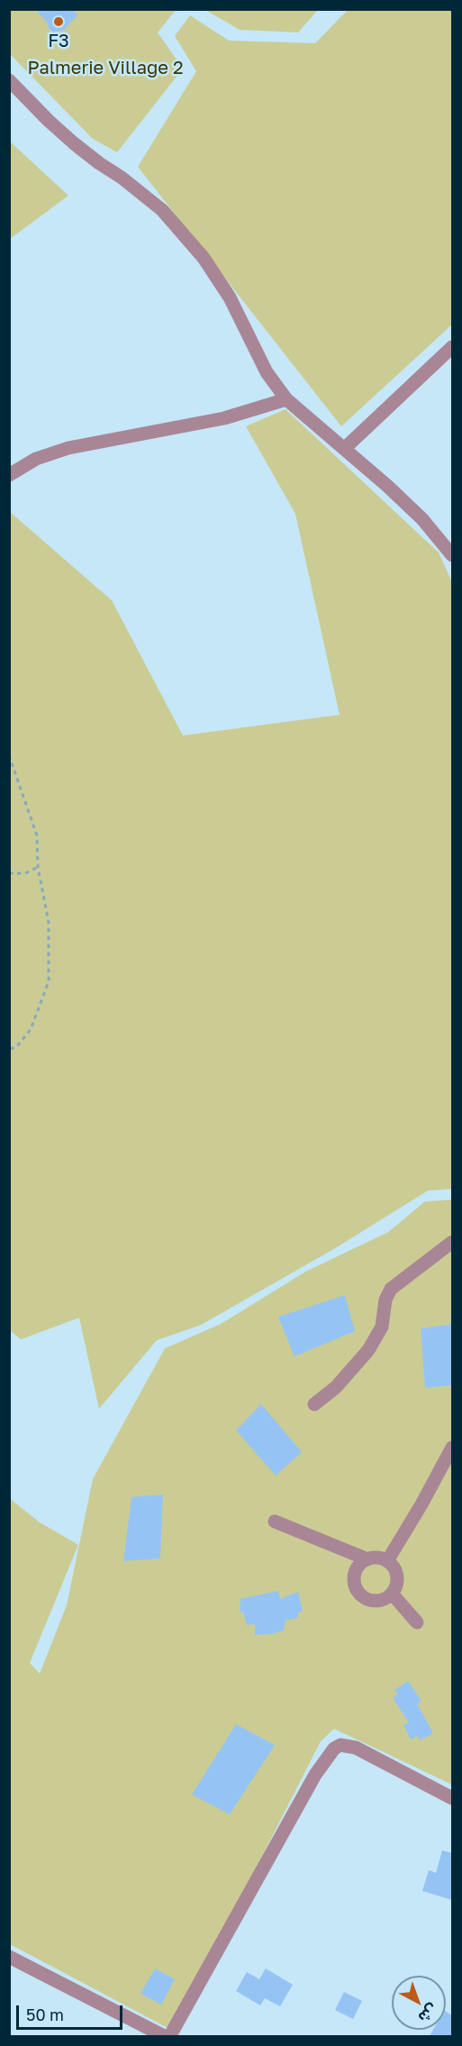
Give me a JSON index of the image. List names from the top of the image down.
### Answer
{
  "parks": ["Palmerie Village 2"],
  "places": ["F3"],
  "scale_bar": "50 m",
  "north": "bottom right"
}
